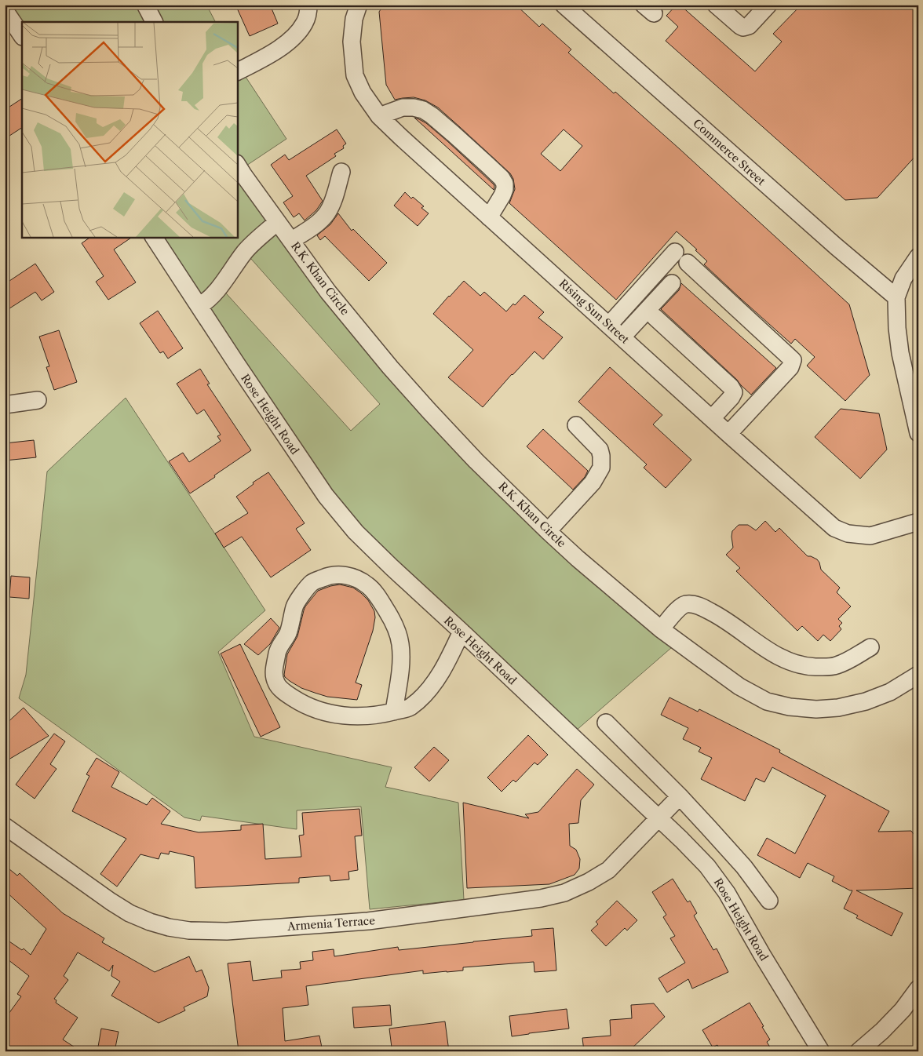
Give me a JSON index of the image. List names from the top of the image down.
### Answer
{
  "streets": {
    "street": [
      "Commerce Street",
      "R.K. Khan Circle",
      "Rising Sun Street",
      "Rose Height Road",
      "Armenia Terrace"
    ]
  },
  "crossings": [
    ["Rose Height Road", "Armenia Terrace"]
  ]
}
